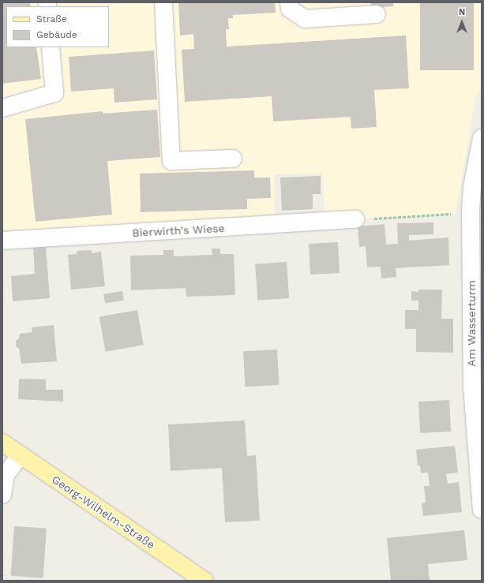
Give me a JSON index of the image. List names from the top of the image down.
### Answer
{
  "streets": {
    "main road": ["Georg-Wilhelm-Straße"],
    "street": ["Bierwirth's Wiese", "Am Wasserturm"]
  },
  "legend": ["Straße", "Gebäude"],
  "north": "top"
}
